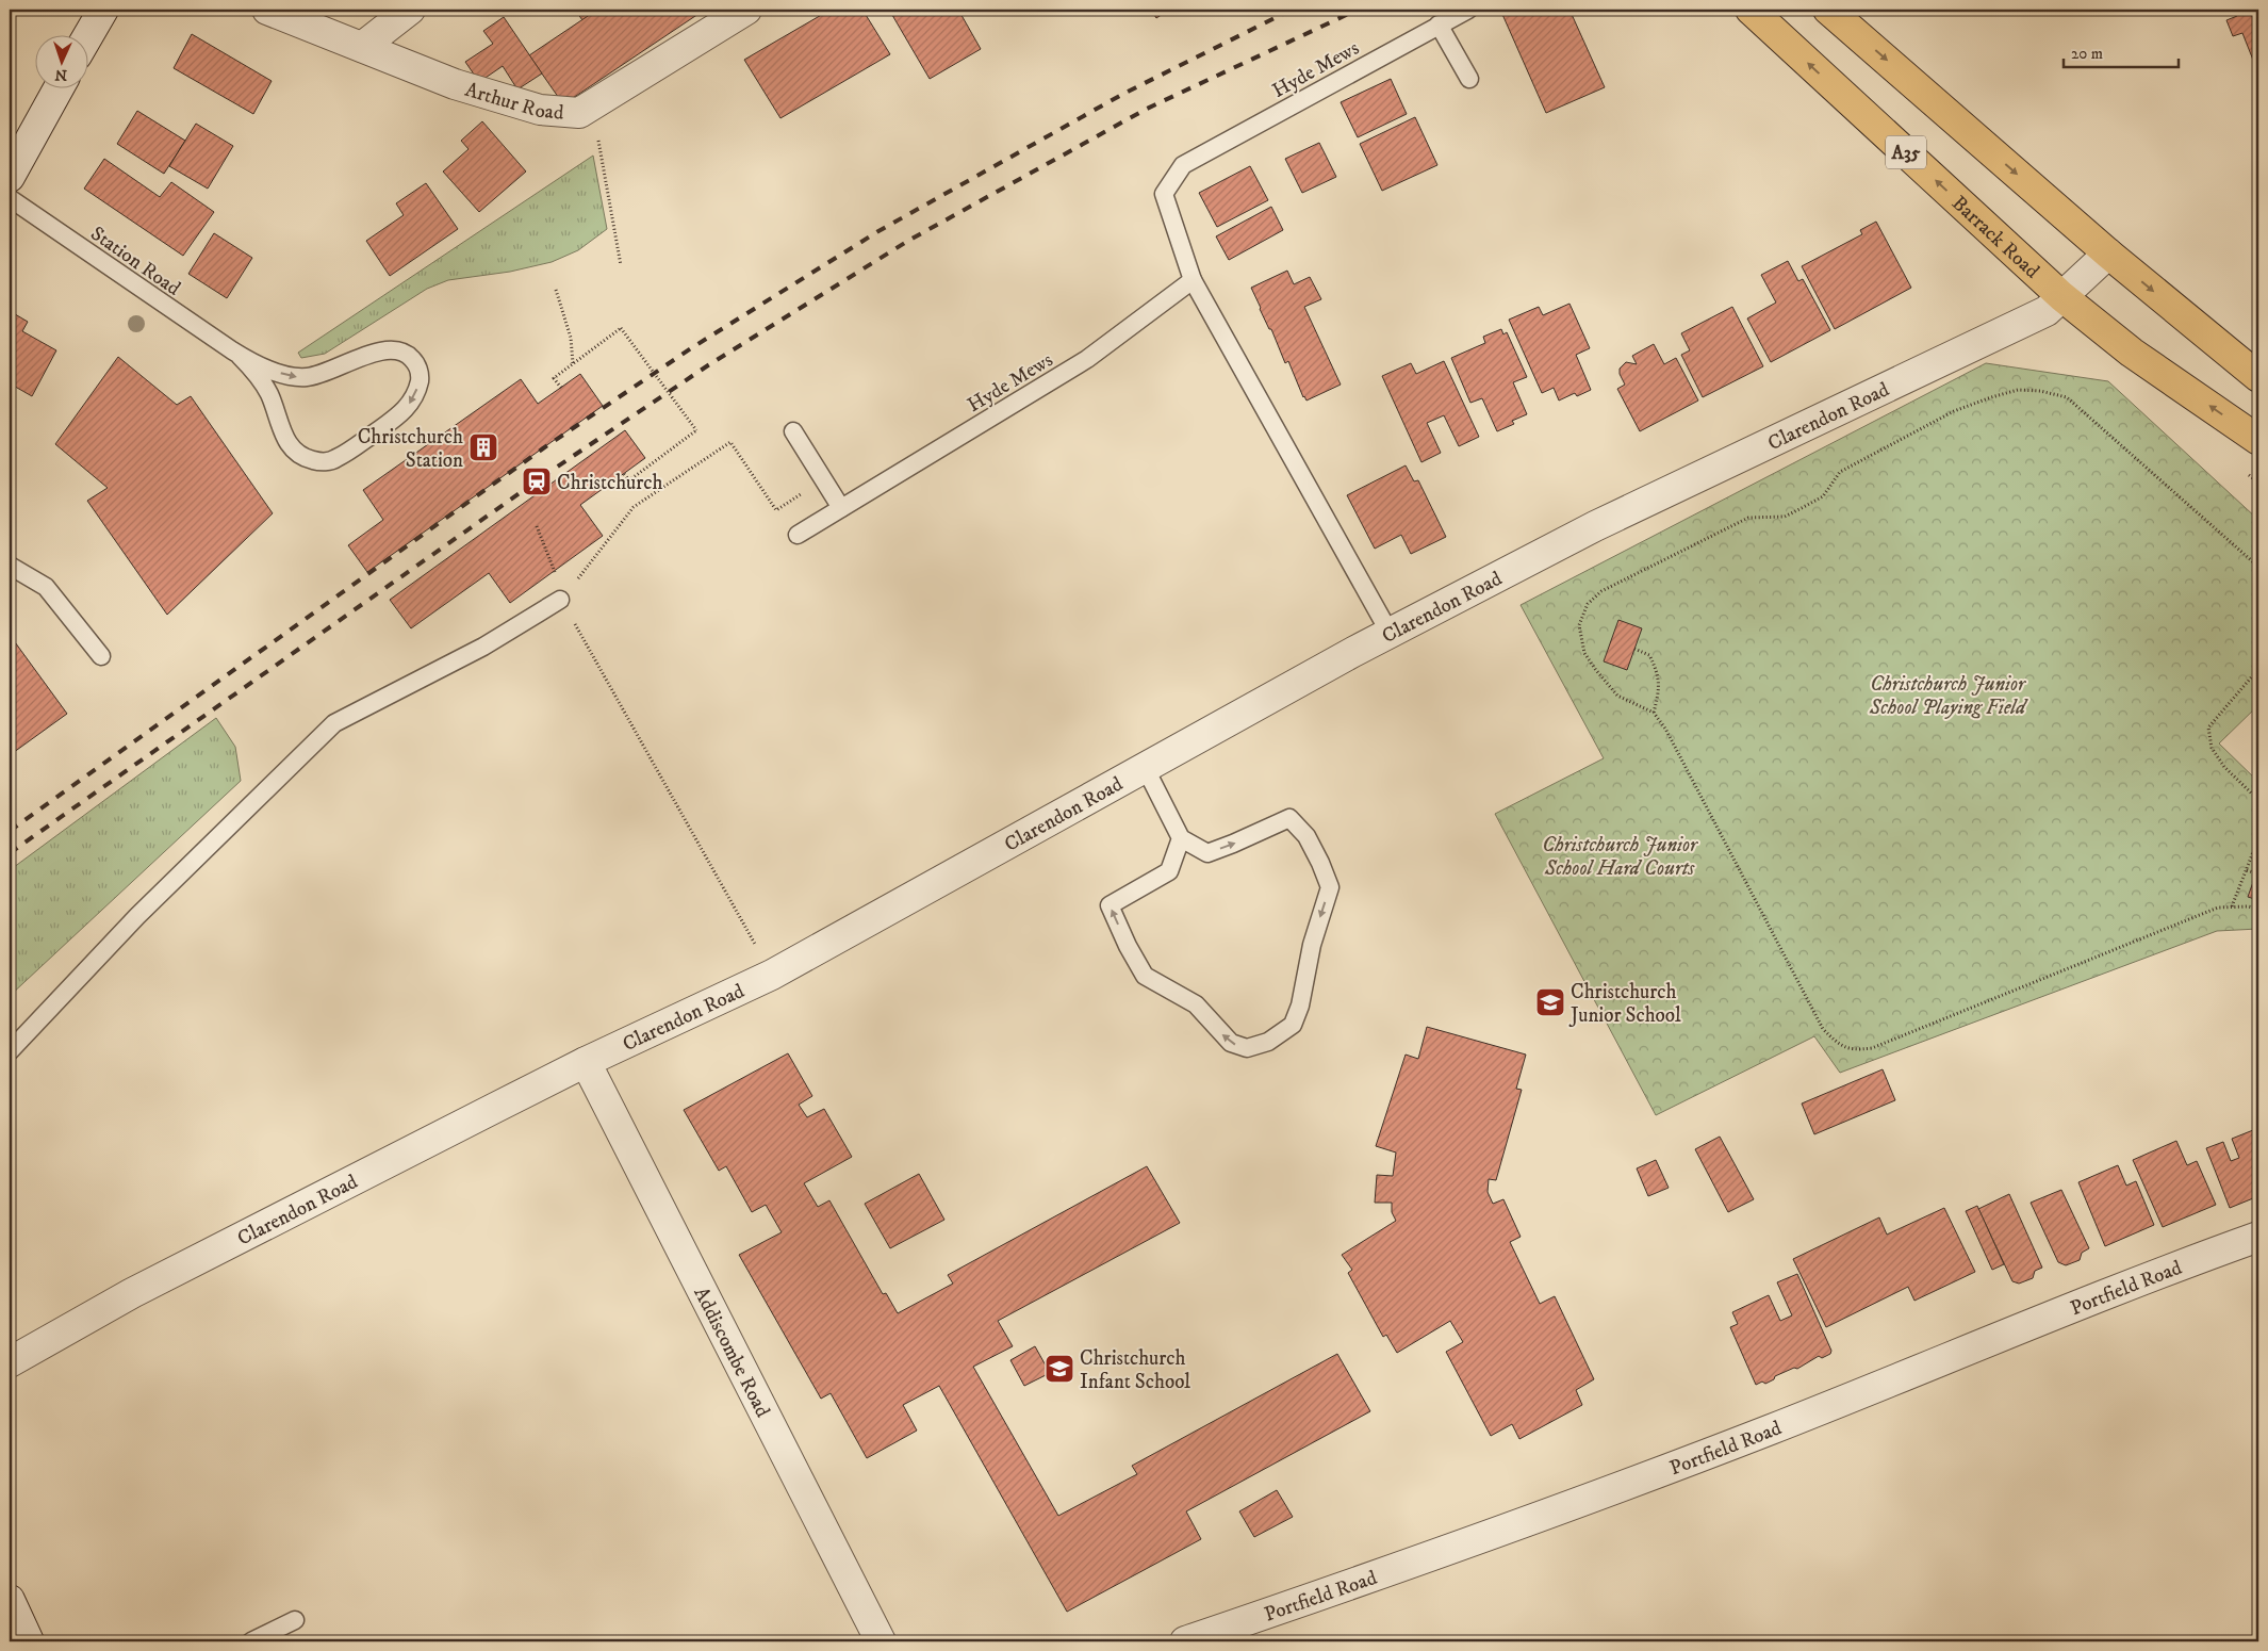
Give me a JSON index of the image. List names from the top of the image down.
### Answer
{
  "streets": {
    "main road": ["A35", "Barrack Road"],
    "street": [
      "Arthur Road",
      "Clarendon Road",
      "Portfield Road",
      "Addiscombe Road"
    ],
    "lane": ["Hyde Mews", "Station Road"]
  },
  "crossings": [
    ["Hyde Mews", "Clarendon Road"],
    ["Barrack Road", "Clarendon Road"],
    ["Clarendon Road", "Addiscombe Road"]
  ],
  "parks": ["Christchurch Junior School Playing Field", "Christchurch Junior School Hard Courts"],
  "places": {
    "building": ["Christchurch Station"],
    "station": ["Christchurch"],
    "school or university": ["Christchurch Junior School", "Christchurch Infant School"]
  },
  "scale_bar": "20 m",
  "north": "bottom"
}
